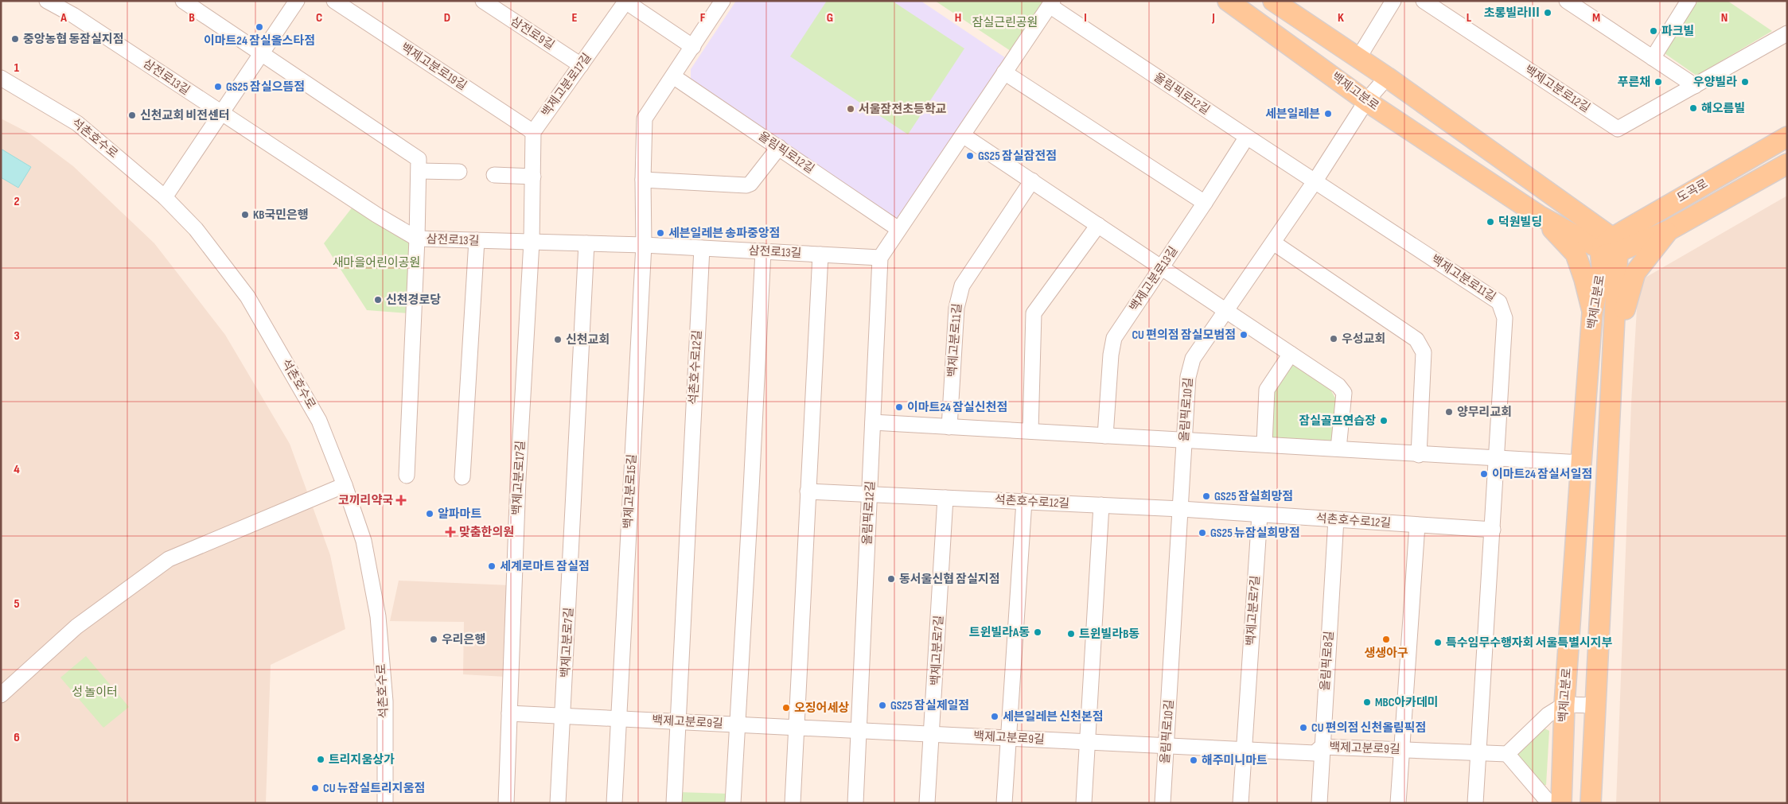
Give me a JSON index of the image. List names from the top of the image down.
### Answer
{
  "streets": {
    "main road": ["백제고분로", "도곡로"],
    "street": [
      "삼전로9길",
      "백제고분로19길",
      "삼전로13길",
      "백제고분로17길",
      "백제고분로12길",
      "올림픽로12길",
      "석촌호수로",
      "백제고분로11길",
      "백제고분로13길",
      "석촌호수로12길",
      "올림픽로10길",
      "백제고분로15길",
      "백제고분로7길",
      "올림픽로8길",
      "백제고분로9길"
    ]
  },
  "crossings": [
    ["삼전로9길", "백제고분로17길"],
    ["백제고분로19길", "백제고분로17길"],
    ["삼전로13길", "백제고분로17길"],
    ["삼전로13길", "올림픽로12길"],
    ["삼전로13길", "석촌호수로12길"],
    ["삼전로13길", "백제고분로15길"],
    ["삼전로13길", "백제고분로7길"],
    ["백제고분로17길", "백제고분로9길"],
    ["백제고분로", "도곡로"],
    ["백제고분로", "올림픽로10길"],
    ["올림픽로12길", "백제고분로11길"],
    ["올림픽로12길", "백제고분로13길"],
    ["올림픽로12길", "석촌호수로12길"],
    ["올림픽로12길", "올림픽로10길"],
    ["올림픽로12길", "백제고분로15길"],
    ["올림픽로12길", "백제고분로9길"],
    ["백제고분로11길", "석촌호수로12길"],
    ["백제고분로11길", "올림픽로10길"],
    ["석촌호수로12길", "올림픽로10길"],
    ["석촌호수로12길", "백제고분로7길"],
    ["석촌호수로12길", "올림픽로8길"],
    ["석촌호수로12길", "백제고분로9길"],
    ["올림픽로10길", "백제고분로9길"],
    ["백제고분로15길", "백제고분로9길"],
    ["백제고분로7길", "백제고분로9길"],
    ["올림픽로8길", "백제고분로9길"]
  ],
  "parks": ["잠실근린공원", "새마을어린이공원", "성 놀이터"],
  "places": {
    "other": [
      "초롱빌라Ⅲ",
      "이마트24 잠실올스타점",
      "파크빌",
      "중앙농협 동잠실지점",
      "푸른채",
      "우양빌라",
      "GS25 잠실으뜸점",
      "해오름빌",
      "서울잠전초등학교",
      "세븐일레븐",
      "신천교회 비전센터",
      "GS25 잠실잠전점",
      "KB국민은행",
      "덕원빌딩",
      "세븐일레븐 송파중앙점",
      "신천경로당",
      "CU 편의점 잠실모범점",
      "우성교회",
      "신천교회",
      "이마트24 잠실신천점",
      "양무리교회",
      "잠실골프연습장",
      "이마트24 잠실서일점",
      "GS25 잠실희망점",
      "알파마트",
      "GS25 뉴잠실희망점",
      "세계로마트 잠실점",
      "동서울신협 잠실지점",
      "트윈빌라A동",
      "트윈빌라B동",
      "우리은행",
      "생생아구",
      "특수임무수행자회 서울특별시지부",
      "MBC아카데미",
      "GS25 잠실제일점",
      "오징어세상",
      "세븐일레븐 신천본점",
      "CU 편의점 신천올림픽점",
      "트리지움상가",
      "해주미니마트",
      "CU 뉴잠실트리지움점"
    ],
    "health": ["코끼리약국", "맞춤한의원"]
  },
  "grid": {
    "columns": [
      "A",
      "B",
      "C",
      "D",
      "E",
      "F",
      "G",
      "H",
      "I",
      "J",
      "K",
      "L",
      "M",
      "N"
    ],
    "rows": [
      "1",
      "2",
      "3",
      "4",
      "5",
      "6"
    ]
  }
}
